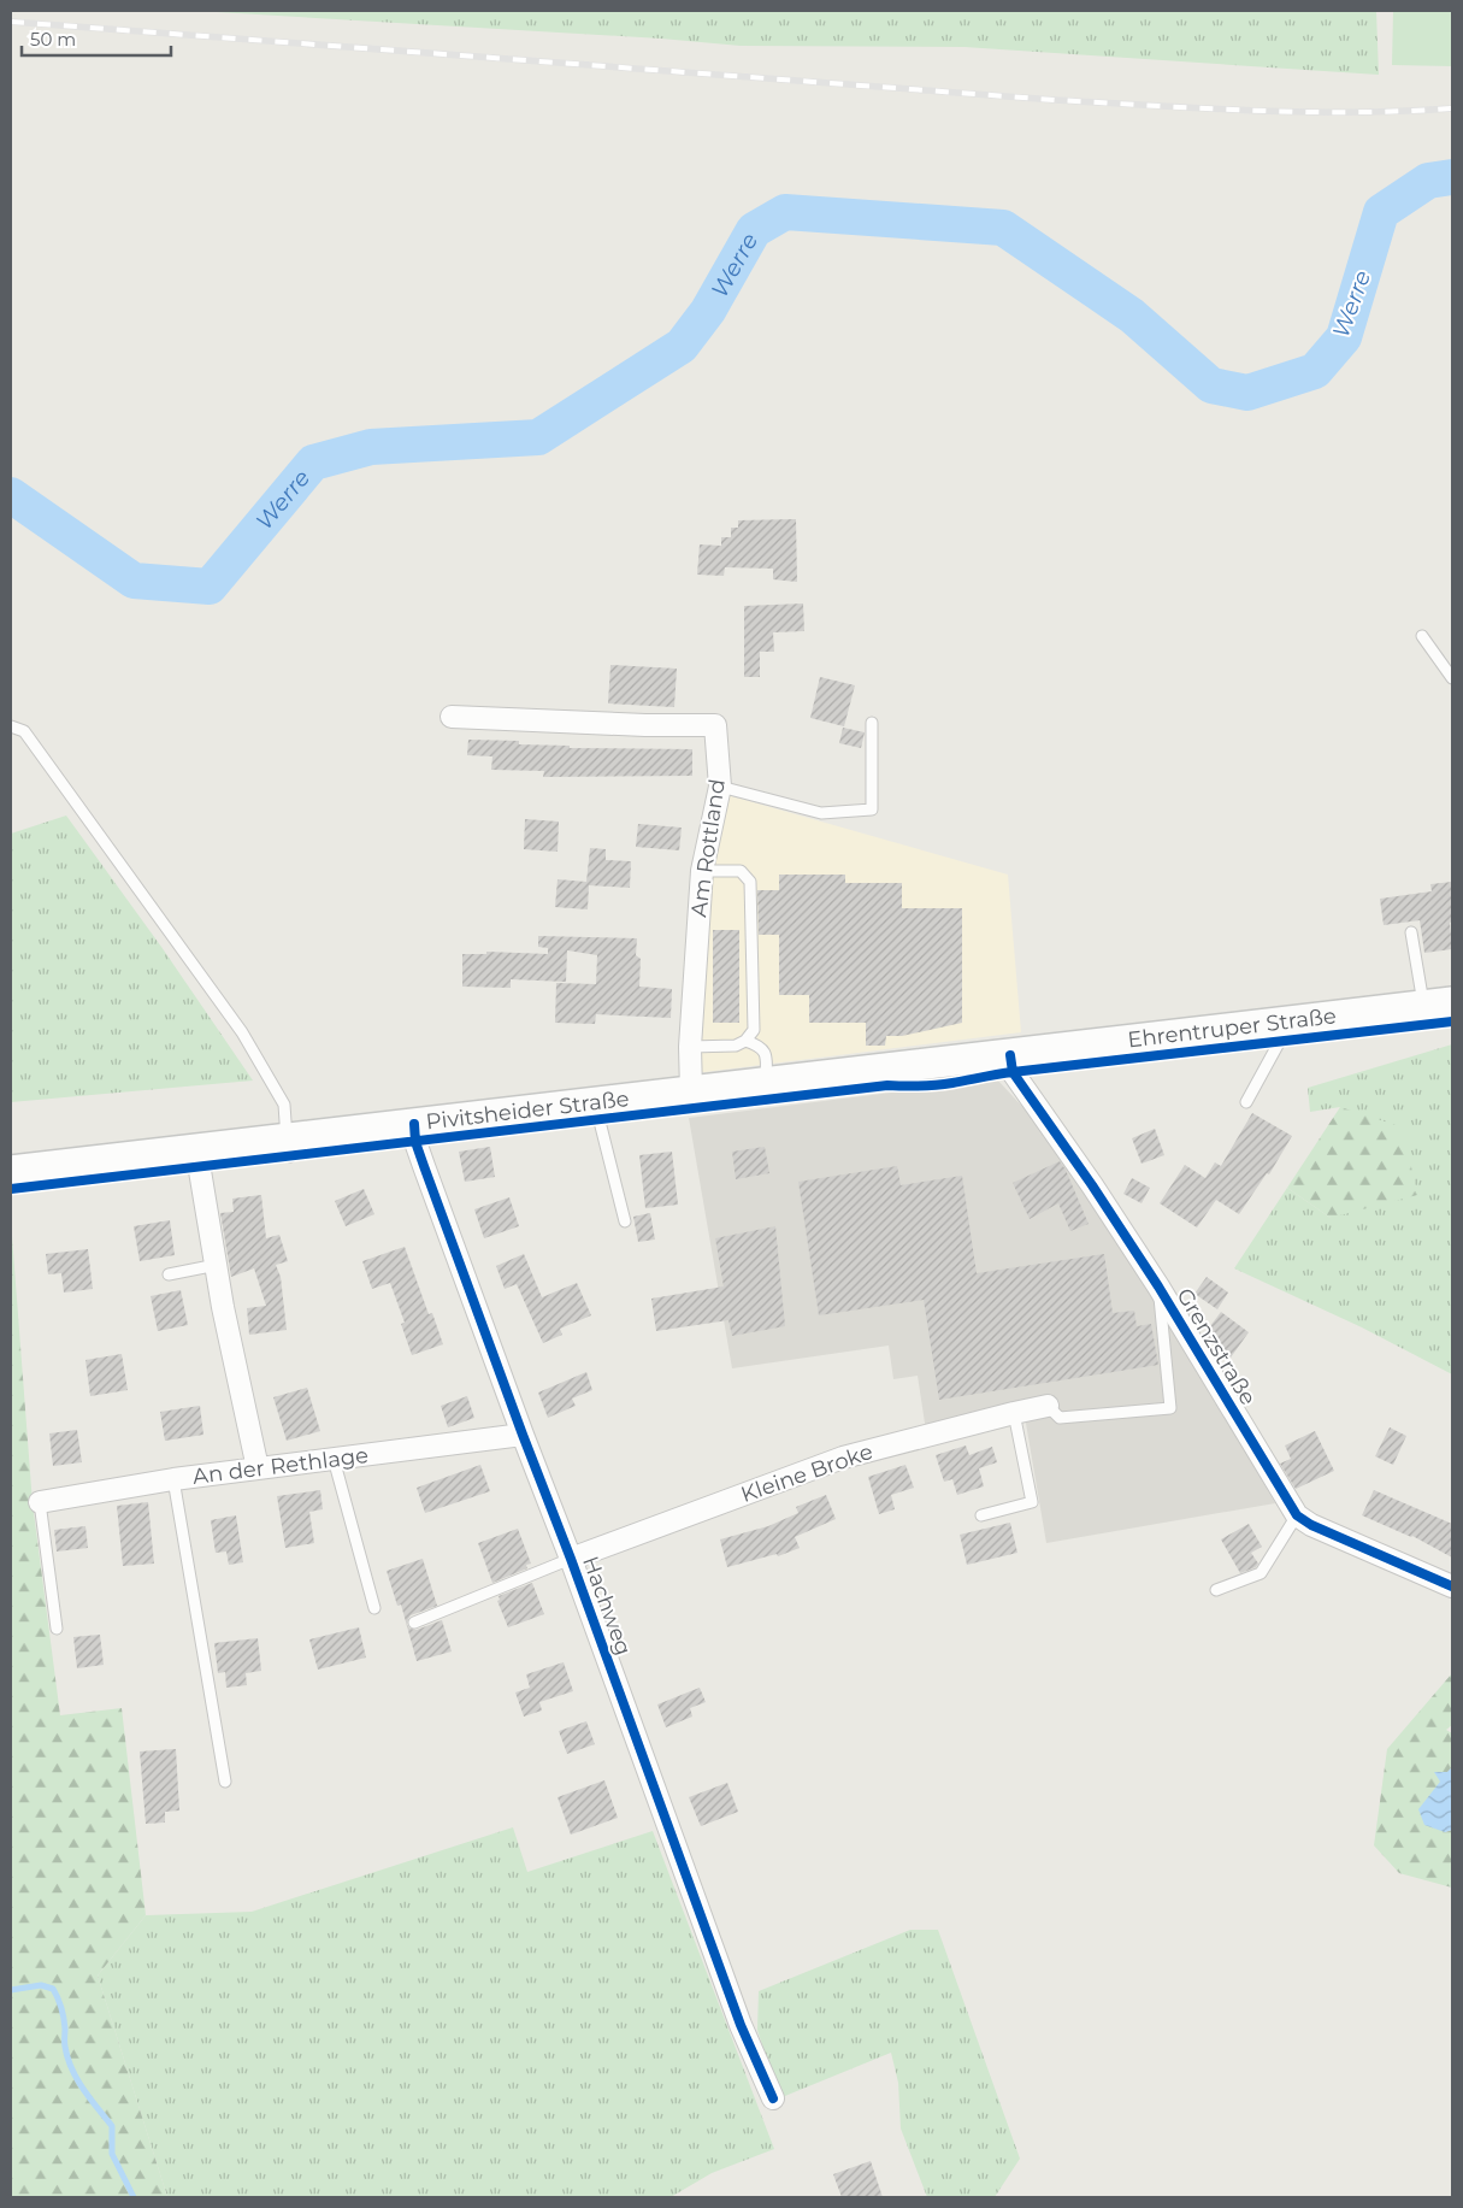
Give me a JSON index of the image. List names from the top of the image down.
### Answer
{
  "streets": {
    "main road": ["Ehrentruper Straße", "Pivitsheider Straße"],
    "street": [
      "Am Rottland",
      "Grenzstraße",
      "An der Rethlage",
      "Kleine Broke",
      "Hachweg"
    ]
  },
  "crossings": [
    ["Am Rottland", "Pivitsheider Straße"],
    ["Ehrentruper Straße", "Pivitsheider Straße"],
    ["Ehrentruper Straße", "Grenzstraße"],
    ["Pivitsheider Straße", "Grenzstraße"],
    ["Pivitsheider Straße", "Hachweg"],
    ["An der Rethlage", "Hachweg"],
    ["Kleine Broke", "Hachweg"]
  ],
  "water": ["Werre"],
  "scale_bar": "50 m"
}
